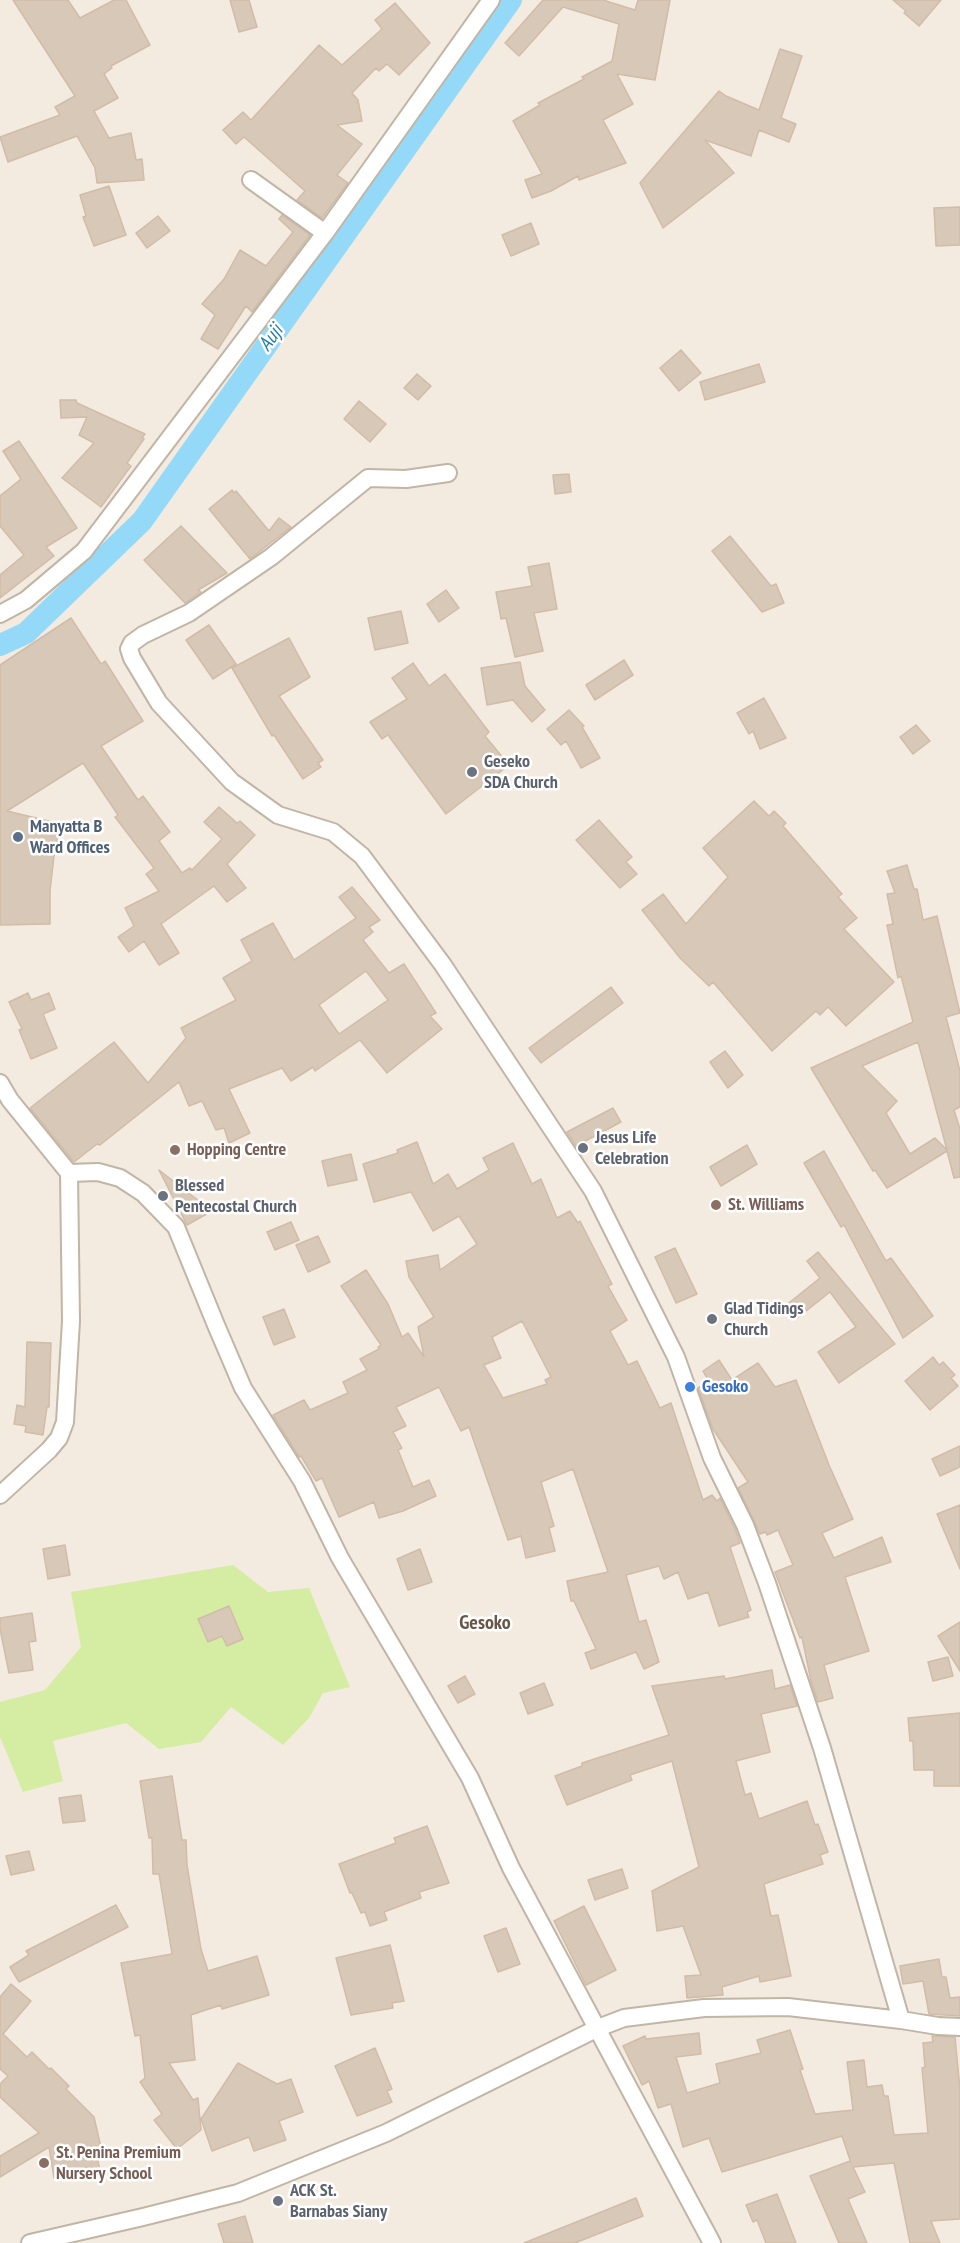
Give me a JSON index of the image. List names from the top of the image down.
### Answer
{
  "districts": ["Gesoko"],
  "water": ["Auji"],
  "places": [
    "Geseko SDA Church",
    "Manyatta B Ward Offices",
    "Jesus Life Celebration",
    "Hopping Centre",
    "Blessed Pentecostal Church",
    "St. Williams",
    "Glad Tidings Church",
    "Gesoko",
    "St. Penina Premium Nursery School",
    "ACK St. Barnabas Siany"
  ]
}
